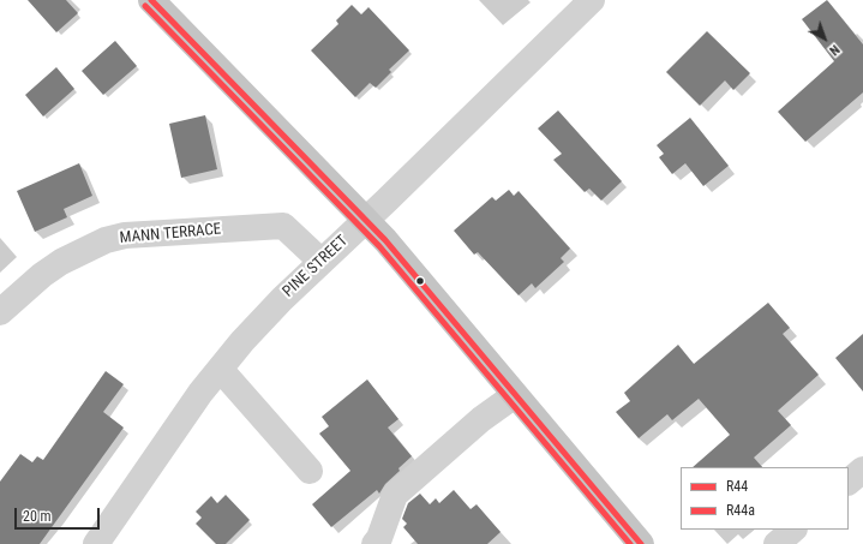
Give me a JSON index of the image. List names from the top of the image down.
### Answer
{
  "streets": {
    "street": ["MANN TERRACE", "PINE STREET"]
  },
  "crossings": [
    ["MANN TERRACE", "PINE STREET"]
  ],
  "lines": ["transit line R44", "transit line R44a"],
  "legend": ["R44", "R44a"],
  "scale_bar": "20 m",
  "north": "bottom right"
}
